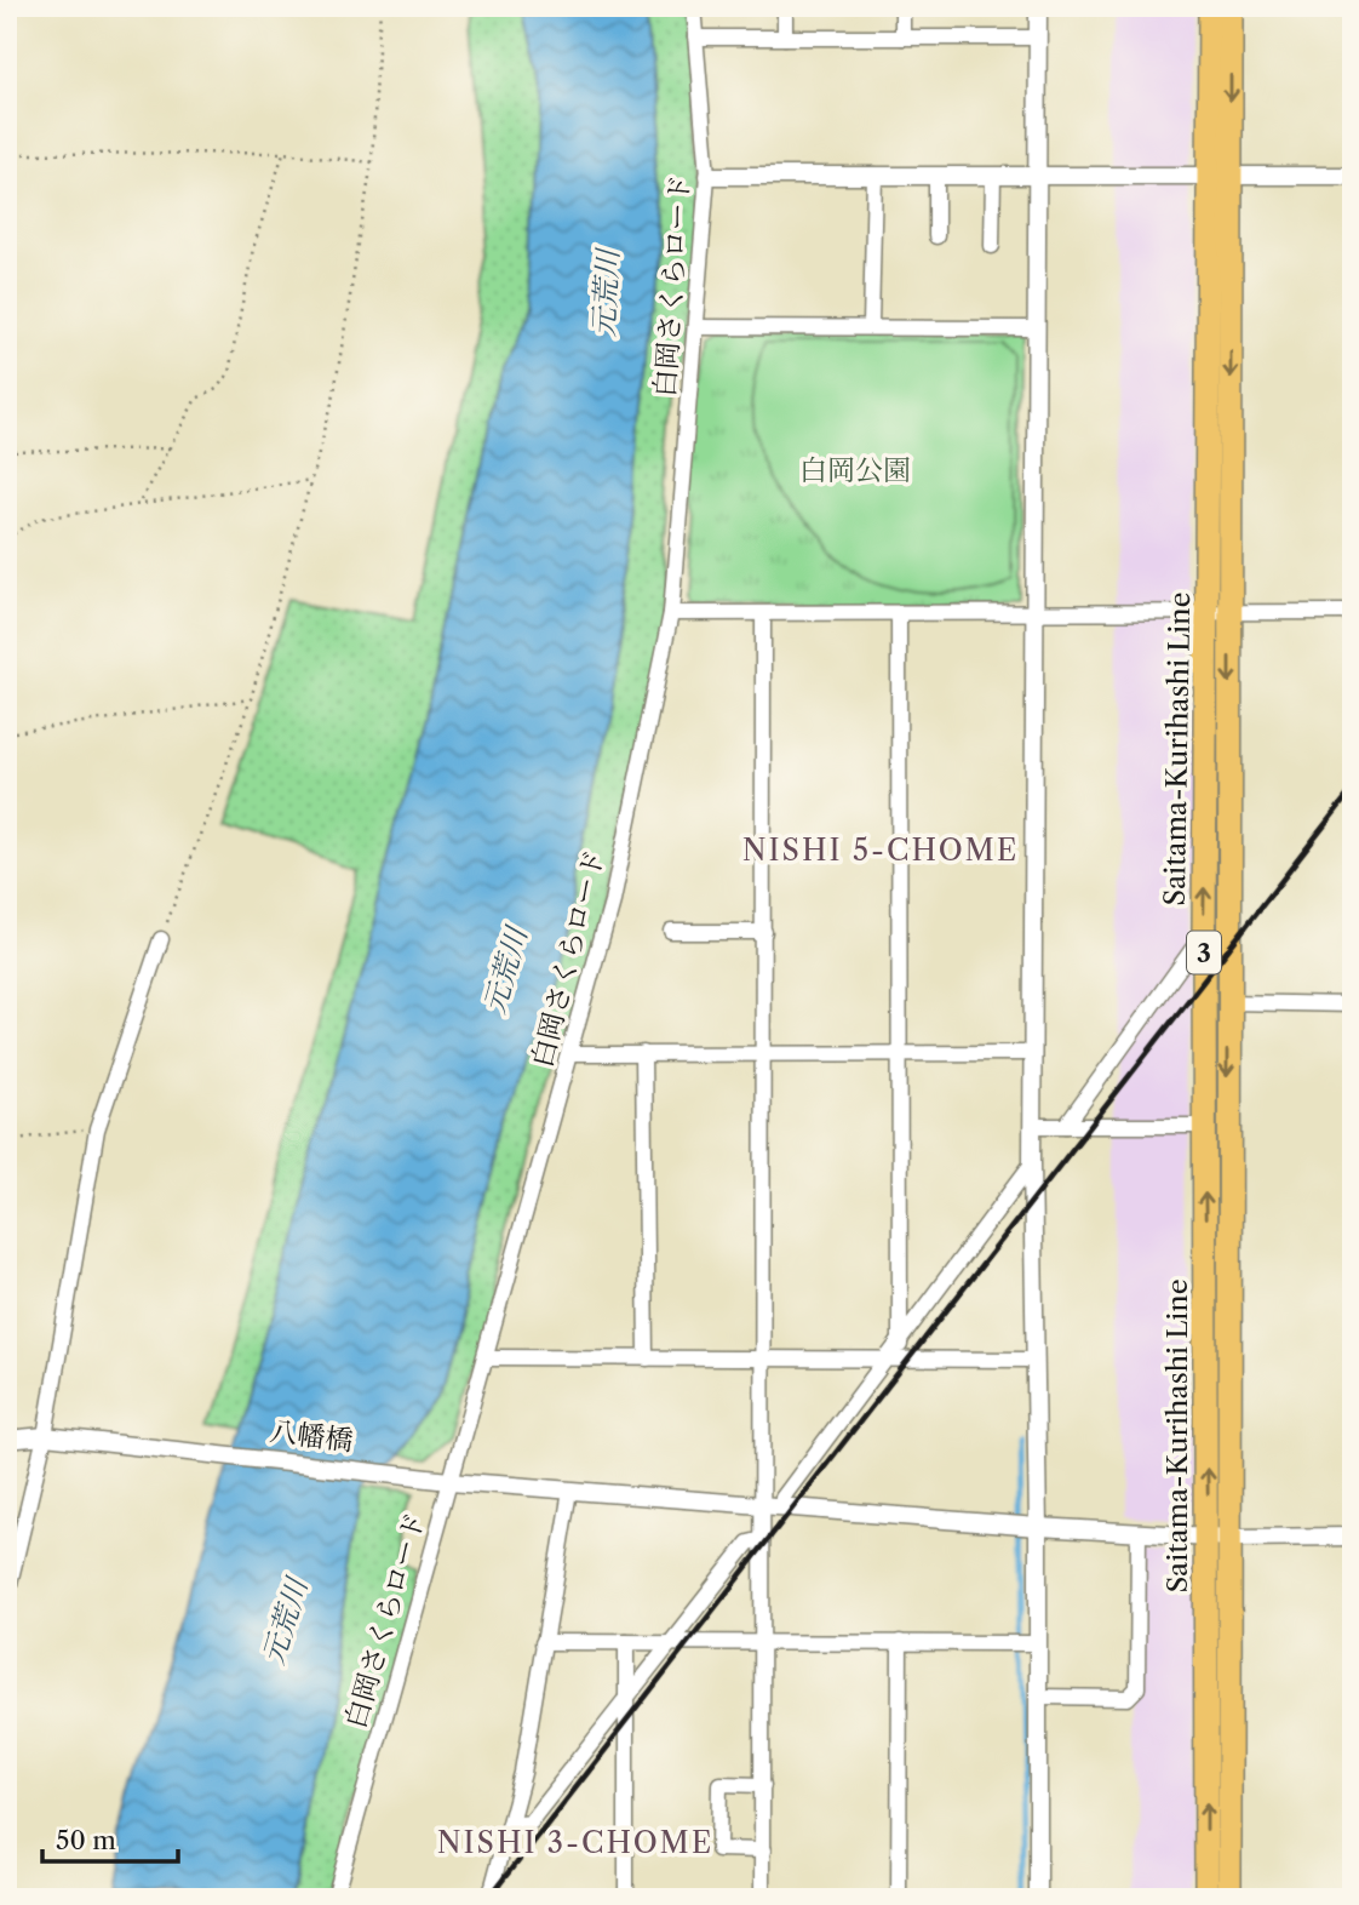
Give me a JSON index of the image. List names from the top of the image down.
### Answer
{
  "streets": {
    "main road": ["Saitama-Kurihashi Line", "3"],
    "street": ["白岡さくらロード", "八幡橋"]
  },
  "crossings": [
    ["白岡さくらロード", "八幡橋"],
    ["Saitama-Kurihashi Line", "八幡橋"]
  ],
  "districts": ["NISHI 5-CHOME", "NISHI 3-CHOME"],
  "water": ["元荒川"],
  "parks": ["白岡公園"],
  "scale_bar": "50 m"
}
